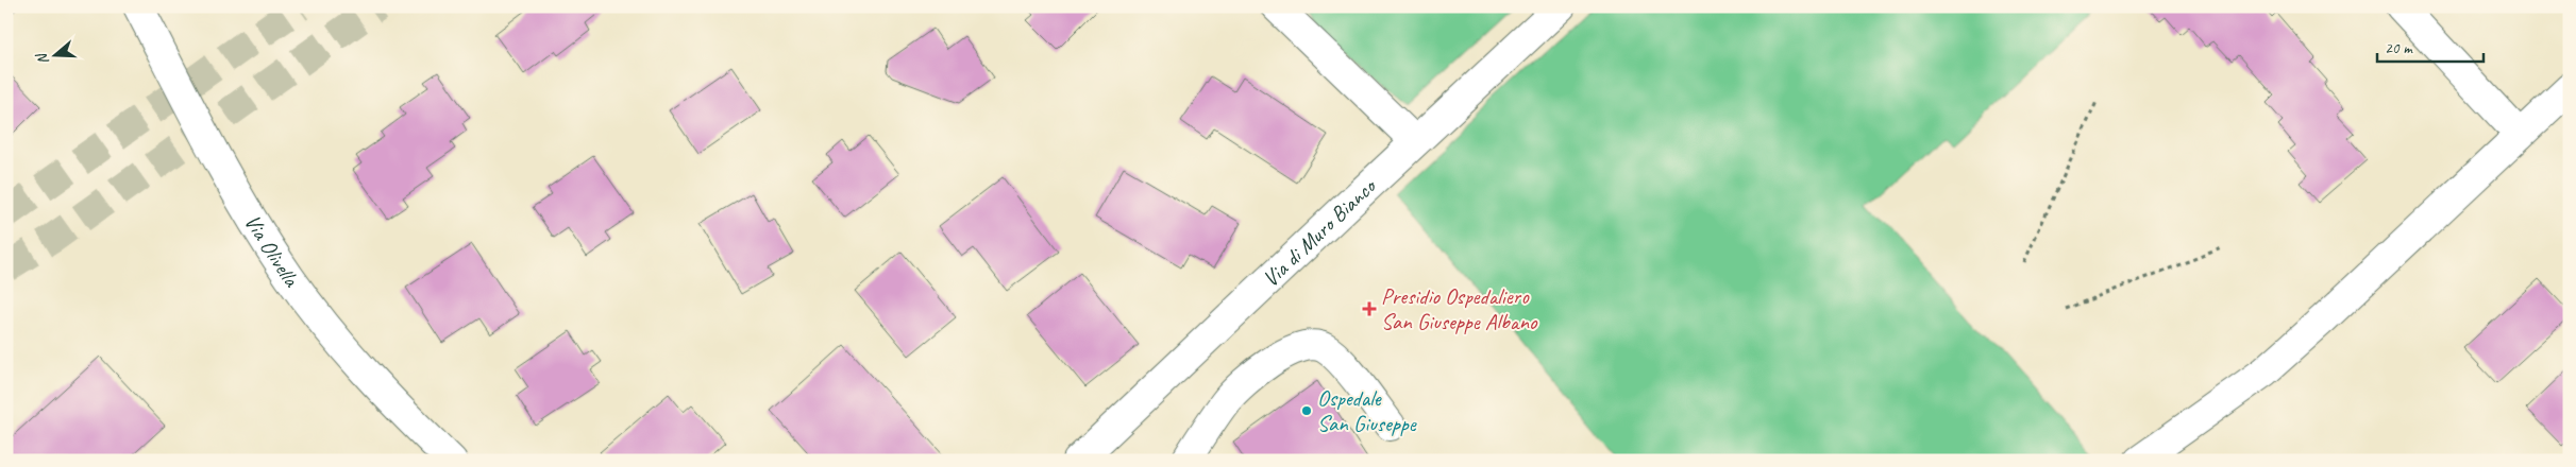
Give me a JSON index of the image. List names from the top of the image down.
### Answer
{
  "streets": {
    "street": ["Via di Muro Bianco", "Via Olivella"]
  },
  "places": {
    "health": ["Presidio Ospedaliero San Giuseppe Albano"],
    "other": ["Ospedale San Giuseppe"]
  },
  "scale_bar": "20 m",
  "north": "left"
}
